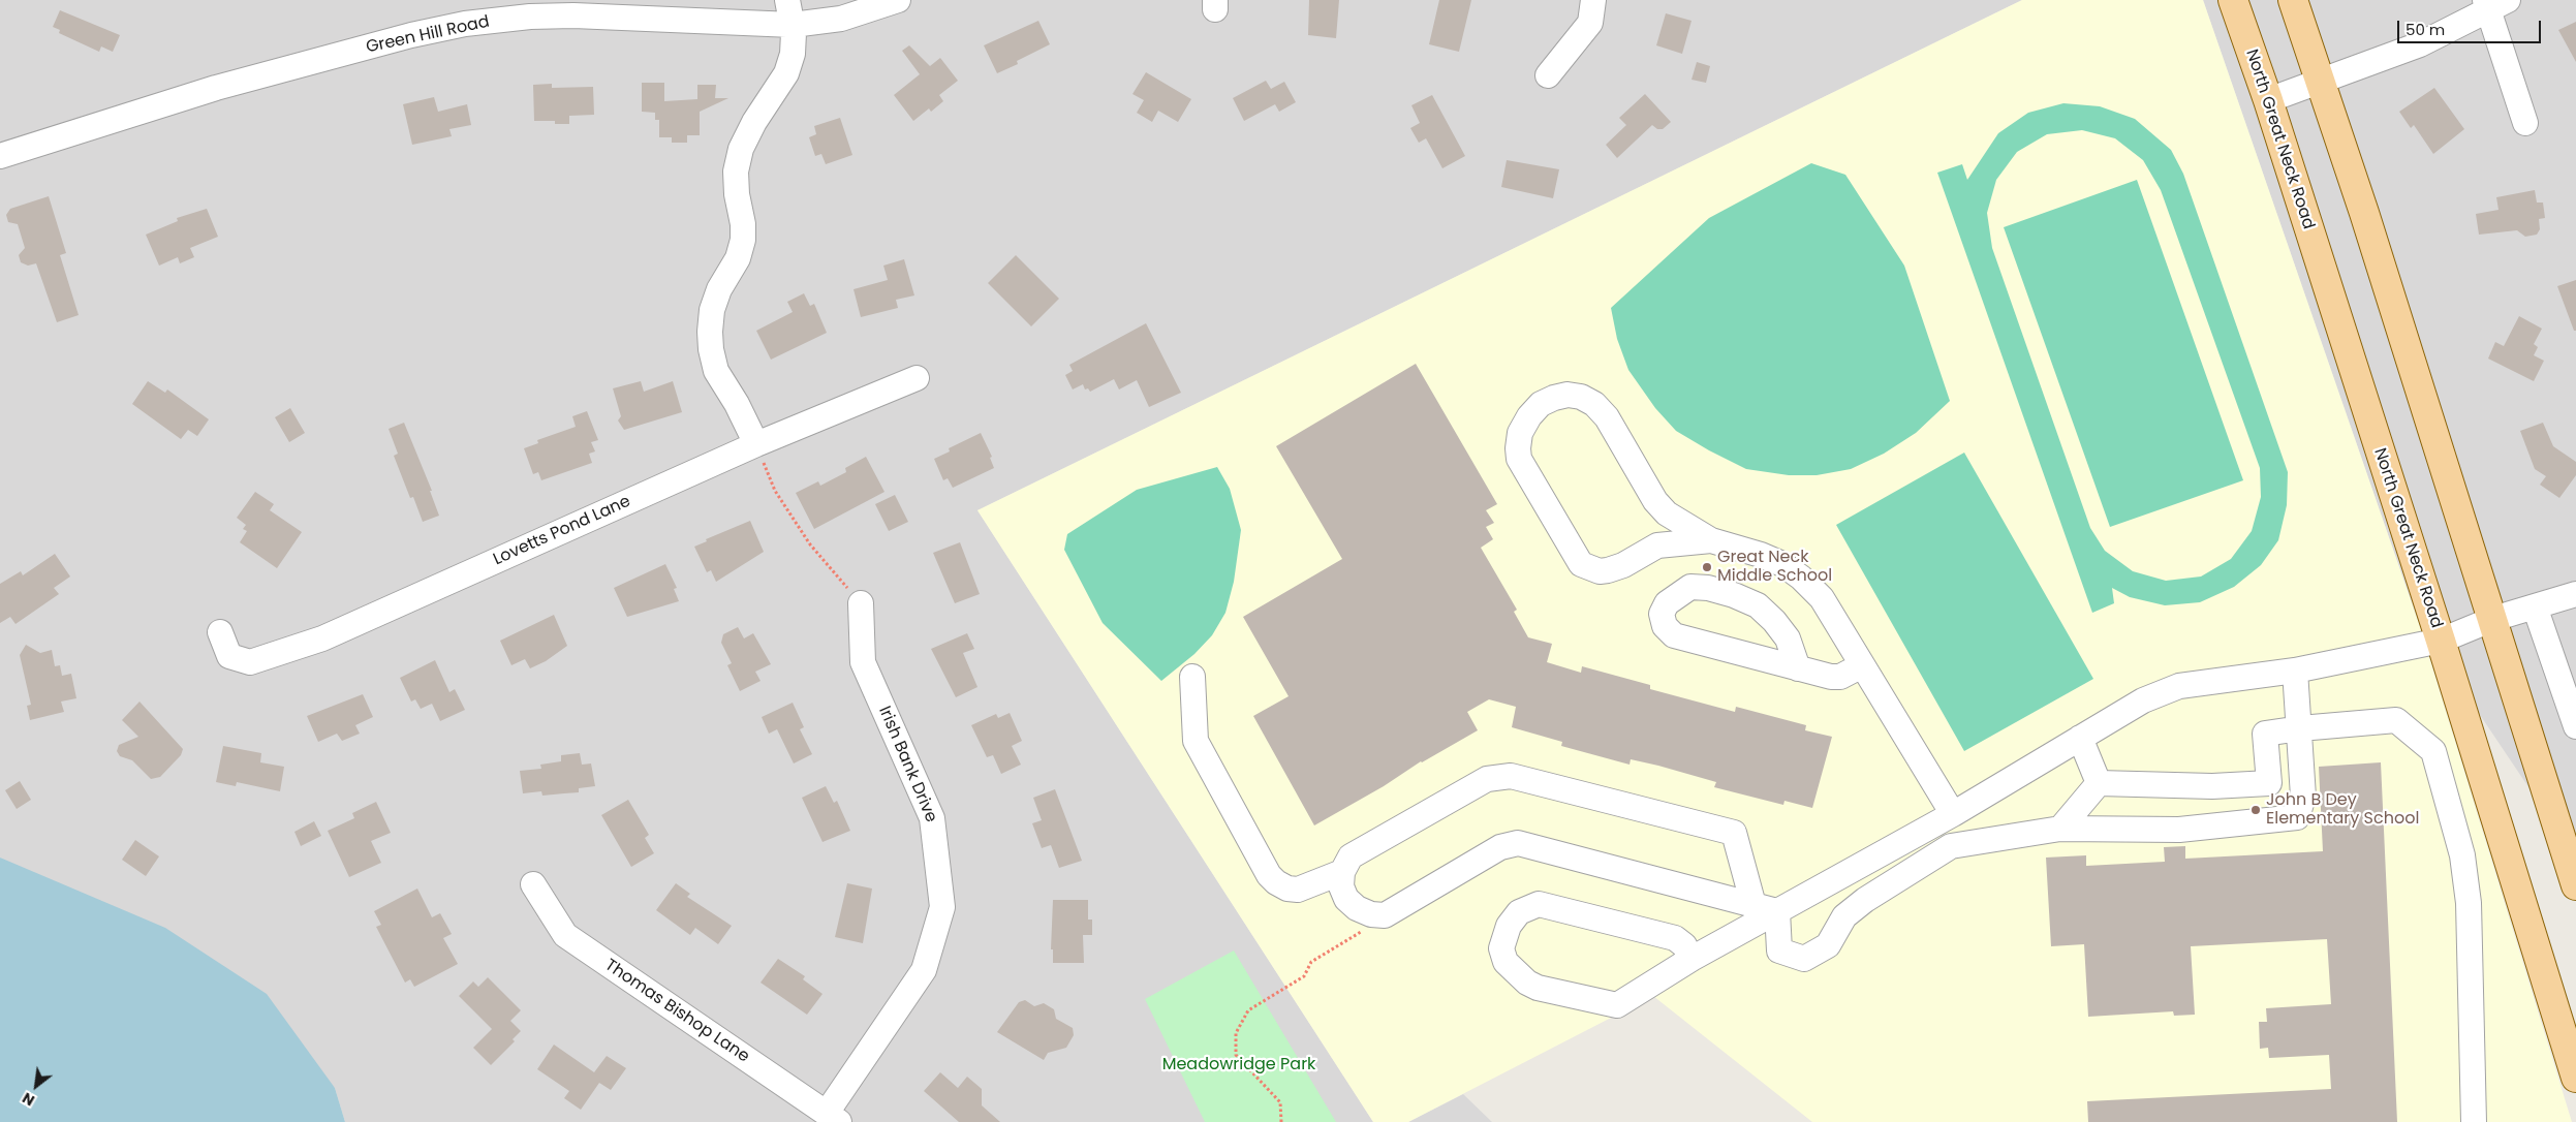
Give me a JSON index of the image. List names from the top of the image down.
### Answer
{
  "streets": {
    "main road": ["North Great Neck Road"],
    "street": [
      "Green Hill Road",
      "Lovetts Pond Lane",
      "Irish Bank Drive",
      "Thomas Bishop Lane"
    ]
  },
  "crossings": [
    ["Irish Bank Drive", "Thomas Bishop Lane"]
  ],
  "parks": ["Meadowridge Park"],
  "places": ["Great Neck Middle School", "John B Dey Elementary School"],
  "scale_bar": "50 m",
  "north": "bottom left"
}
